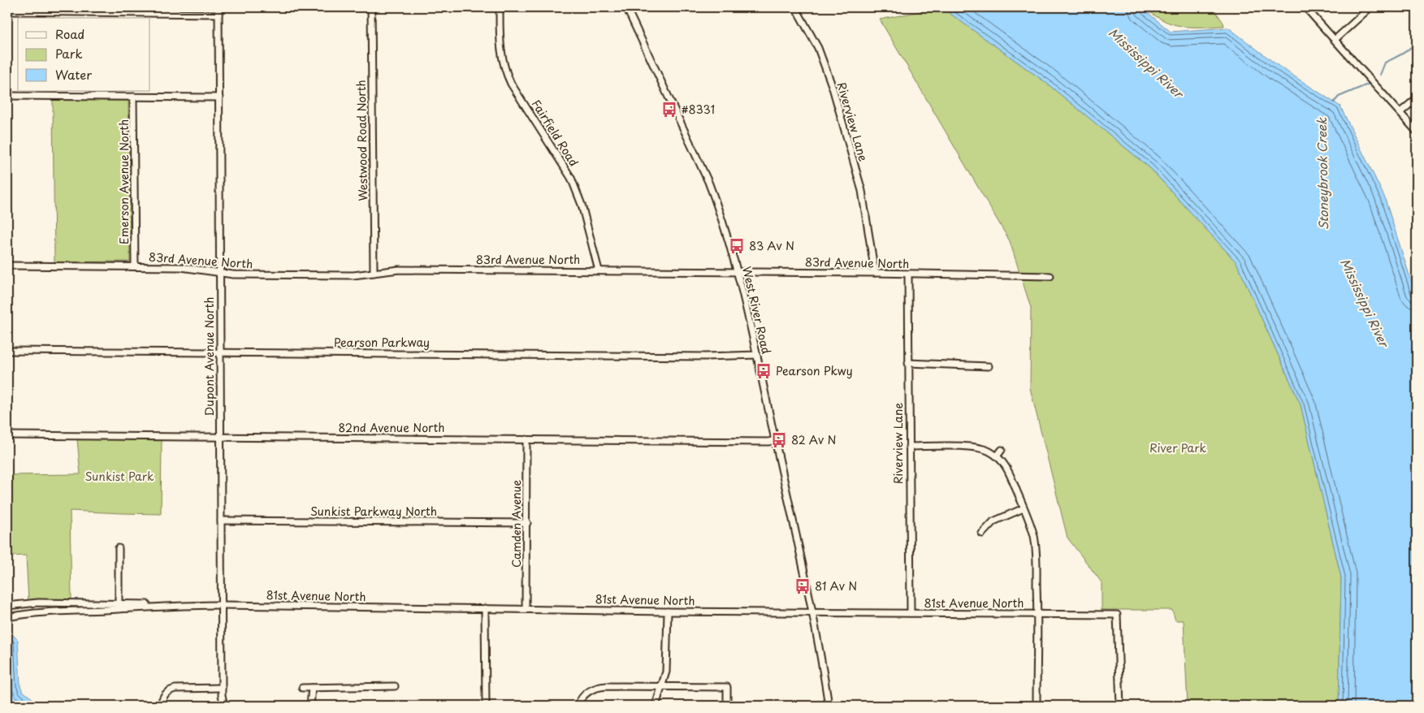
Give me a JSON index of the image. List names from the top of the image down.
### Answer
{
  "streets": {
    "street": [
      "Riverview Lane",
      "Fairfield Road",
      "Westwood Road North",
      "Emerson Avenue North",
      "83rd Avenue North",
      "West River Road",
      "Pearson Parkway",
      "Dupont Avenue North",
      "82nd Avenue North",
      "Sunkist Parkway North",
      "Camden Avenue",
      "81st Avenue North"
    ]
  },
  "crossings": [
    ["Riverview Lane", "83rd Avenue North"],
    ["Riverview Lane", "81st Avenue North"],
    ["Fairfield Road", "83rd Avenue North"],
    ["Westwood Road North", "83rd Avenue North"],
    ["Emerson Avenue North", "83rd Avenue North"],
    ["83rd Avenue North", "West River Road"],
    ["83rd Avenue North", "Dupont Avenue North"],
    ["West River Road", "Pearson Parkway"],
    ["West River Road", "82nd Avenue North"],
    ["West River Road", "81st Avenue North"],
    ["Pearson Parkway", "Dupont Avenue North"],
    ["Dupont Avenue North", "82nd Avenue North"],
    ["Dupont Avenue North", "Sunkist Parkway North"],
    ["Dupont Avenue North", "81st Avenue North"],
    ["82nd Avenue North", "Camden Avenue"],
    ["Sunkist Parkway North", "Camden Avenue"],
    ["Camden Avenue", "81st Avenue North"]
  ],
  "water": ["Mississippi River", "Stoneybrook Creek"],
  "parks": ["River Park", "Sunkist Park"],
  "places": {
    "bus stop": [
      "#8331",
      "83 Av N",
      "Pearson Pkwy",
      "82 Av N",
      "81 Av N"
    ]
  },
  "legend": ["Road", "Park", "Water"]
}
